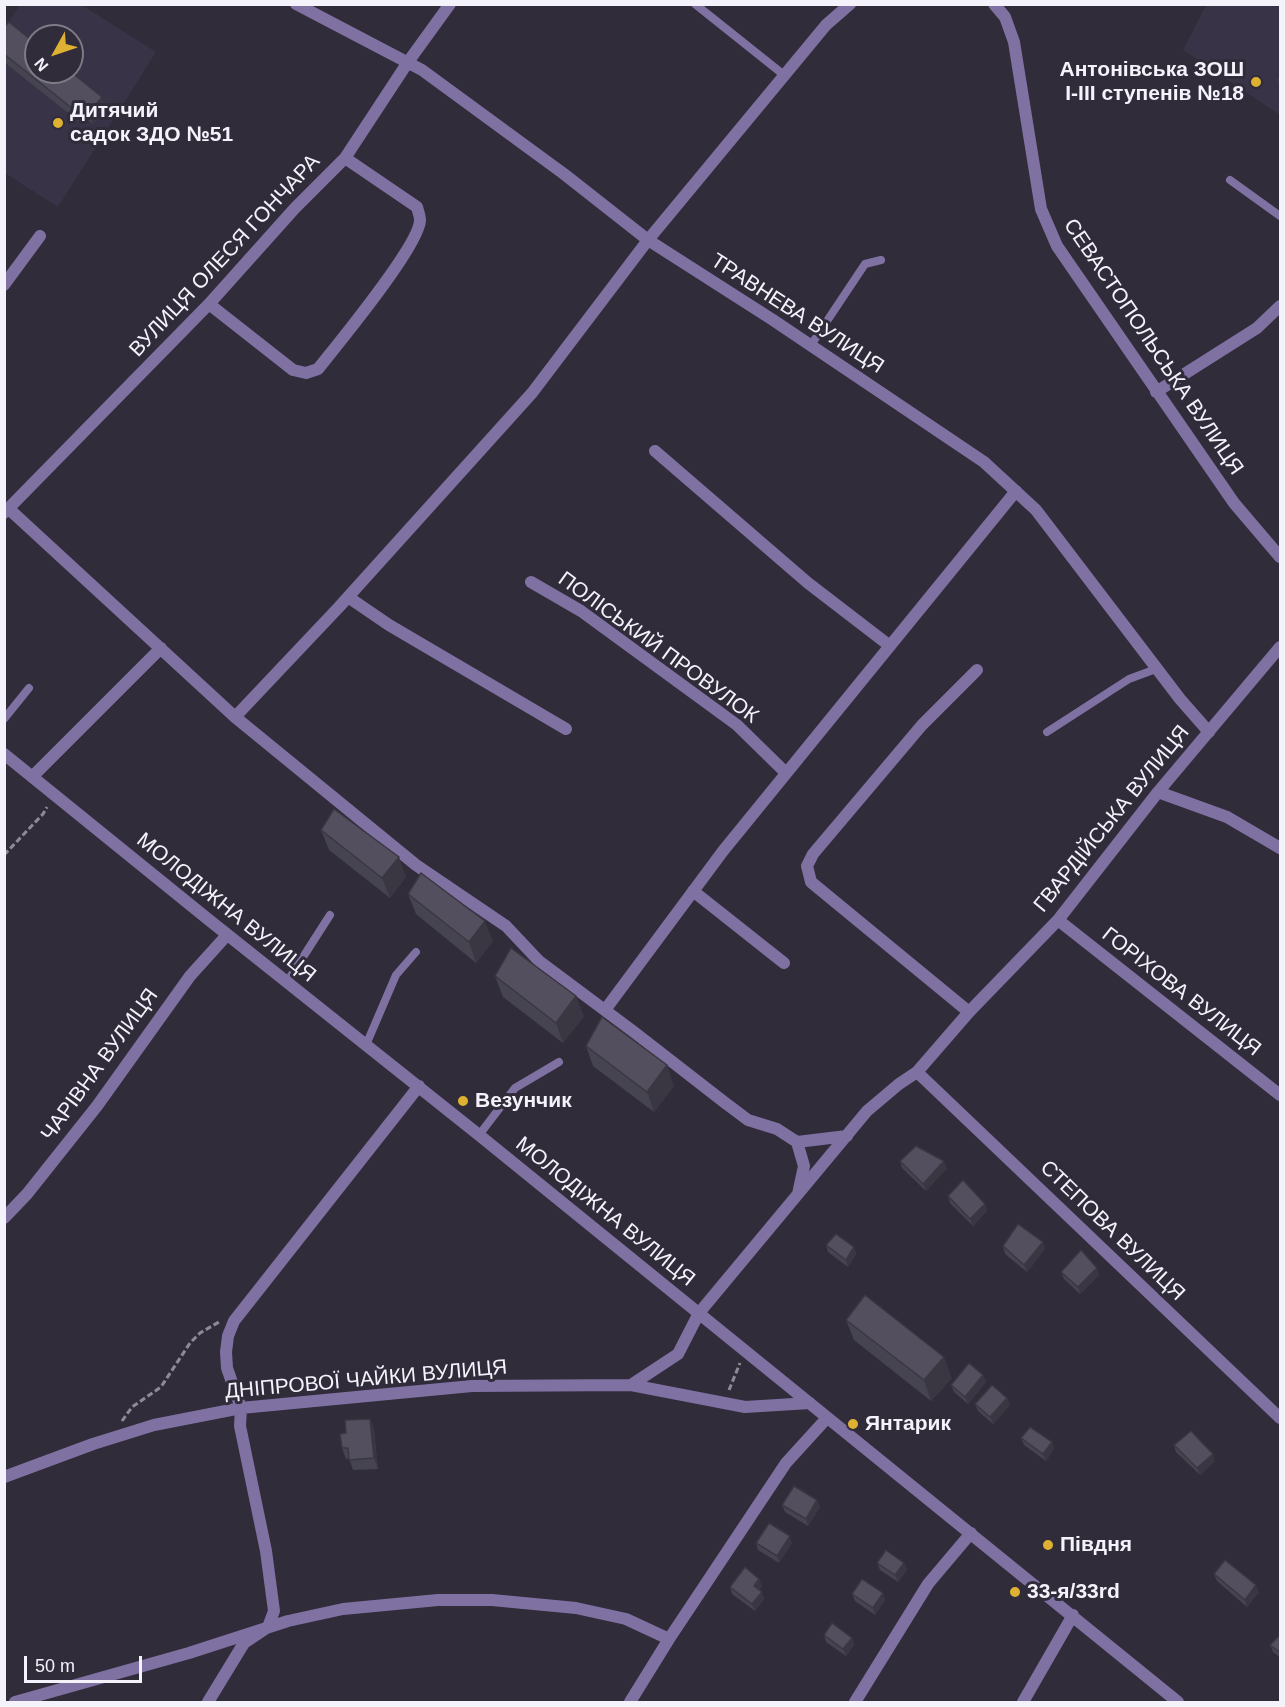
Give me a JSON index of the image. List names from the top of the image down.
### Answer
{
  "streets": {
    "street": [
      "ВУЛИЦЯ ОЛЕСЯ ГОНЧАРА",
      "ТРАВНЕВА ВУЛИЦЯ",
      "СЕВАСТОПОЛЬСЬКА ВУЛИЦЯ",
      "ПОЛІСЬКИЙ ПРОВУЛОК",
      "ГВАРДІЙСЬКА ВУЛИЦЯ",
      "МОЛОДІЖНА ВУЛИЦЯ",
      "ГОРІХОВА ВУЛИЦЯ",
      "ЧАРІВНА ВУЛИЦЯ",
      "СТЕПОВА ВУЛИЦЯ",
      "ДНІПРОВОЇ ЧАЙКИ ВУЛИЦЯ"
    ]
  },
  "crossings": [
    ["ВУЛИЦЯ ОЛЕСЯ ГОНЧАРА", "ТРАВНЕВА ВУЛИЦЯ"],
    ["ТРАВНЕВА ВУЛИЦЯ", "ГВАРДІЙСЬКА ВУЛИЦЯ"],
    ["ГВАРДІЙСЬКА ВУЛИЦЯ", "МОЛОДІЖНА ВУЛИЦЯ"],
    ["ГВАРДІЙСЬКА ВУЛИЦЯ", "ГОРІХОВА ВУЛИЦЯ"],
    ["ГВАРДІЙСЬКА ВУЛИЦЯ", "СТЕПОВА ВУЛИЦЯ"],
    ["ГВАРДІЙСЬКА ВУЛИЦЯ", "ДНІПРОВОЇ ЧАЙКИ ВУЛИЦЯ"],
    ["МОЛОДІЖНА ВУЛИЦЯ", "ЧАРІВНА ВУЛИЦЯ"],
    ["МОЛОДІЖНА ВУЛИЦЯ", "ДНІПРОВОЇ ЧАЙКИ ВУЛИЦЯ"]
  ],
  "places": [
    "Антонівська ЗОШ I-III ступенів №18",
    "Дитячий садок ЗДО №51",
    "Везунчик",
    "Янтарик",
    "Півдня",
    "33-я/33rd"
  ],
  "scale_bar": "50 m",
  "north": "bottom left"
}
